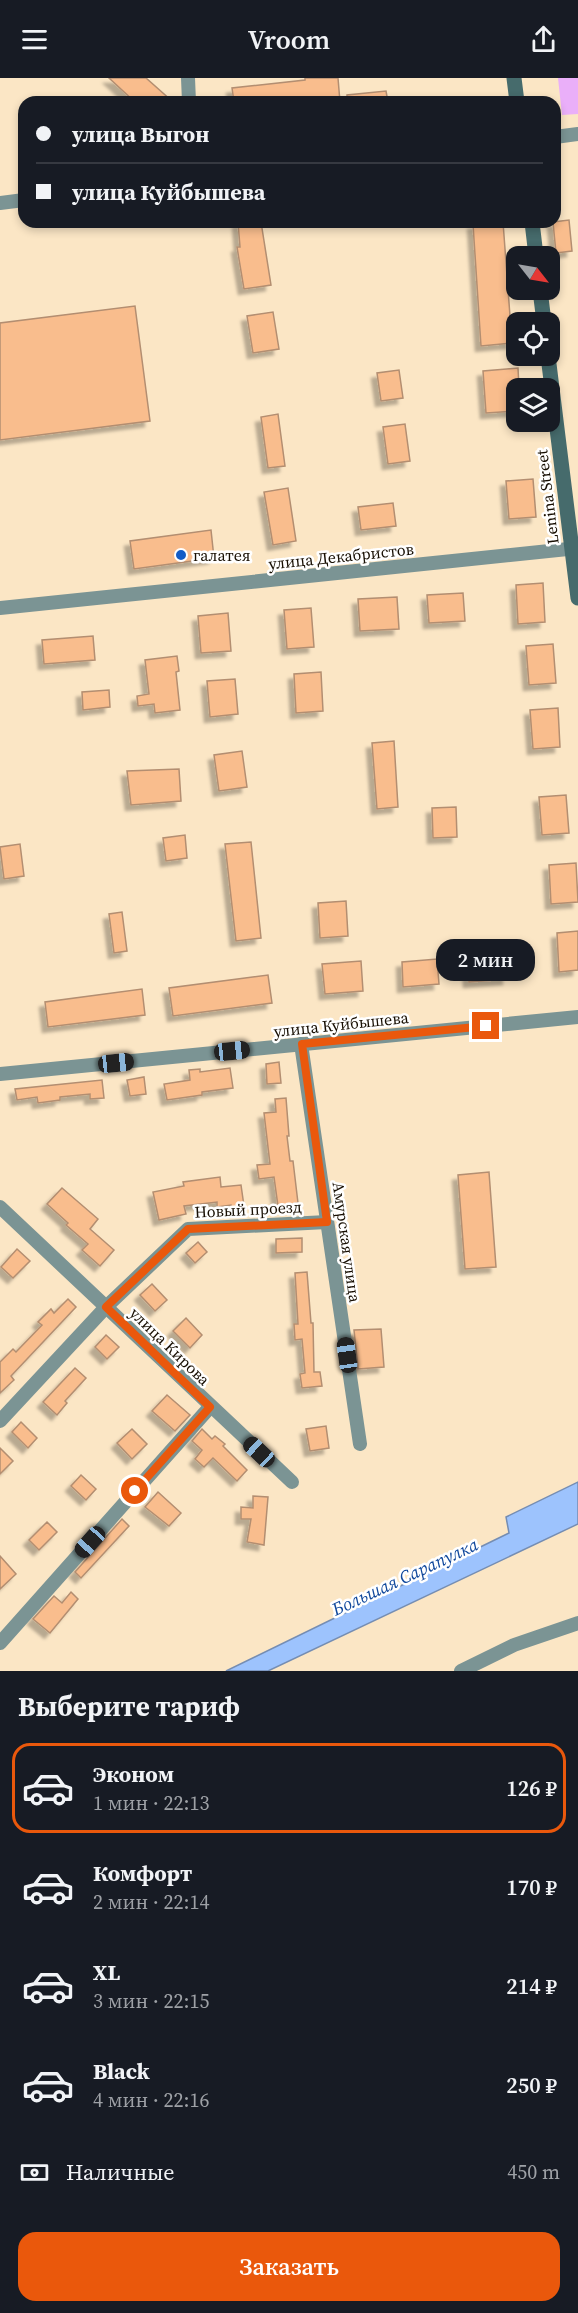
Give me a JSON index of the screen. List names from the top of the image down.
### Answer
{
  "streets": {
    "main road": ["Lenina Street"],
    "street": [
      "улица Декабристов",
      "улица Куйбышева",
      "Новый проезд",
      "Амурская улица",
      "улица Кирова"
    ]
  },
  "crossings": [
    ["Lenina Street", "улица Декабристов"],
    ["улица Куйбышева", "Амурская улица"],
    ["Новый проезд", "Амурская улица"],
    ["Новый проезд", "улица Кирова"]
  ],
  "water": ["Большая Сарапулка"],
  "places": ["галатея"],
  "north": "bottom right",
  "page": {
    "header": "Vroom",
    "banner": ["улица Выгон", "улица Куйбышева"],
    "bubble": "2 мин",
    "heading": "Выберите тариф",
    "list": [
      {
        "name": "Эконом",
        "note": "1 мин · 22:13",
        "value": "126 ₽"
      },
      {
        "name": "Комфорт",
        "note": "2 мин · 22:14",
        "value": "170 ₽"
      },
      {
        "name": "XL",
        "note": "3 мин · 22:15",
        "value": "214 ₽"
      },
      {
        "name": "Black",
        "note": "4 мин · 22:16",
        "value": "250 ₽"
      }
    ],
    "pay": ["Наличные", "450 m"],
    "buttons": "Заказать"
  }
}
